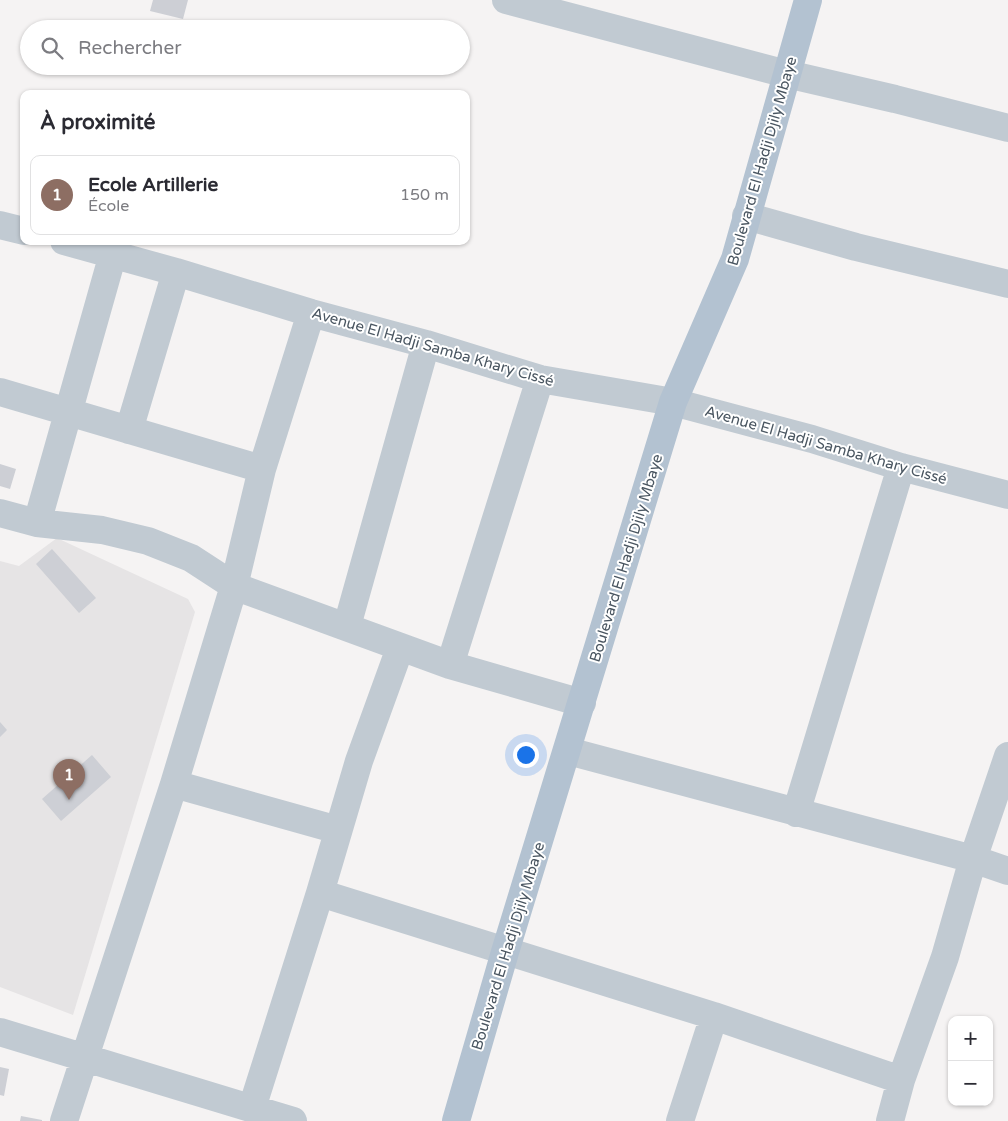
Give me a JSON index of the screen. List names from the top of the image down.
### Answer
{
  "streets": {
    "main road": ["Boulevard El Hadji Djily Mbaye"],
    "street": ["Avenue El Hadji Samba Khary Cissé"]
  },
  "crossings": [
    ["Boulevard El Hadji Djily Mbaye", "Avenue El Hadji Samba Khary Cissé"]
  ],
  "page": {
    "search": "Rechercher",
    "heading": "À proximité",
    "list": [
      {
        "mark": "1",
        "name": "Ecole Artillerie",
        "note": "École",
        "value": "150 m"
      }
    ],
    "pins": "1",
    "map_buttons": ["+", "−"]
  }
}
